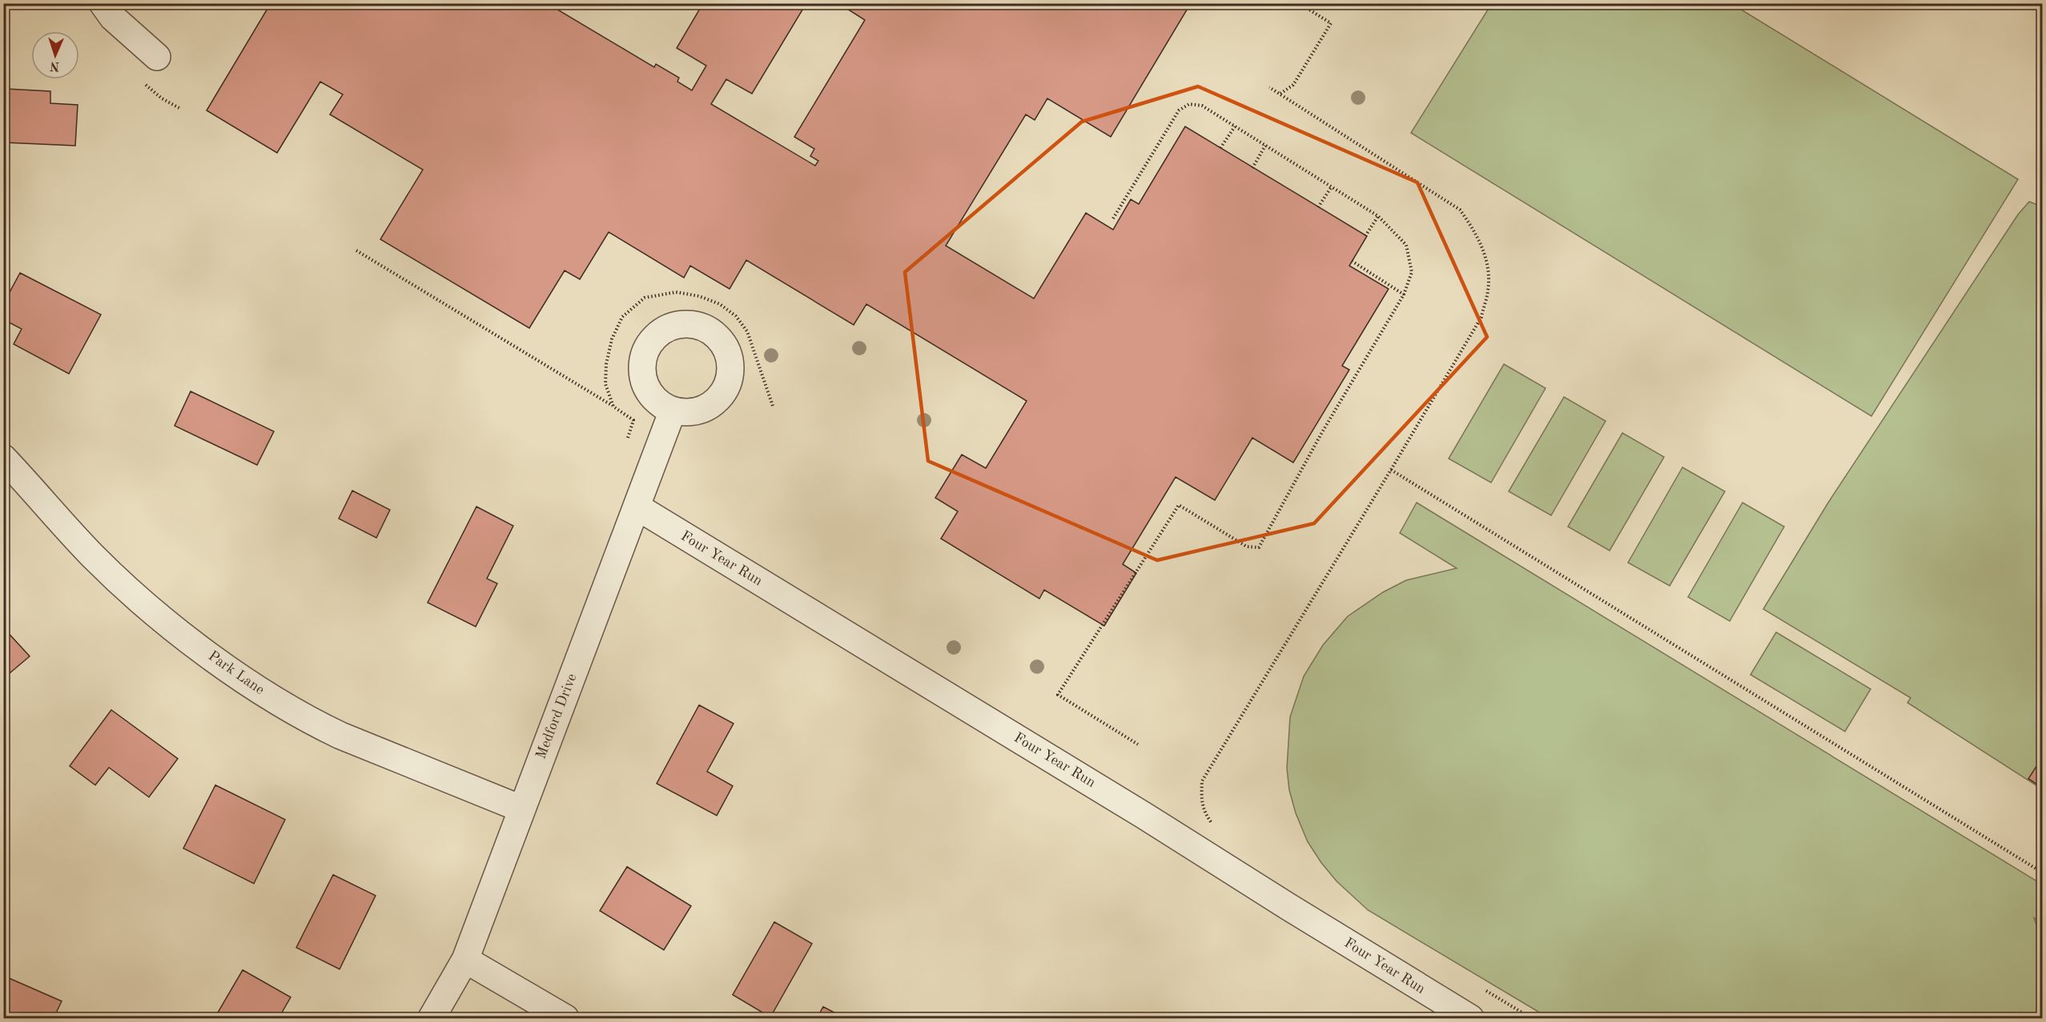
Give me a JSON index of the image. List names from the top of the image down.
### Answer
{
  "streets": {
    "street": ["Four Year Run", "Park Lane", "Medford Drive"]
  },
  "crossings": [
    ["Four Year Run", "Medford Drive"],
    ["Park Lane", "Medford Drive"]
  ],
  "north": "bottom"
}
